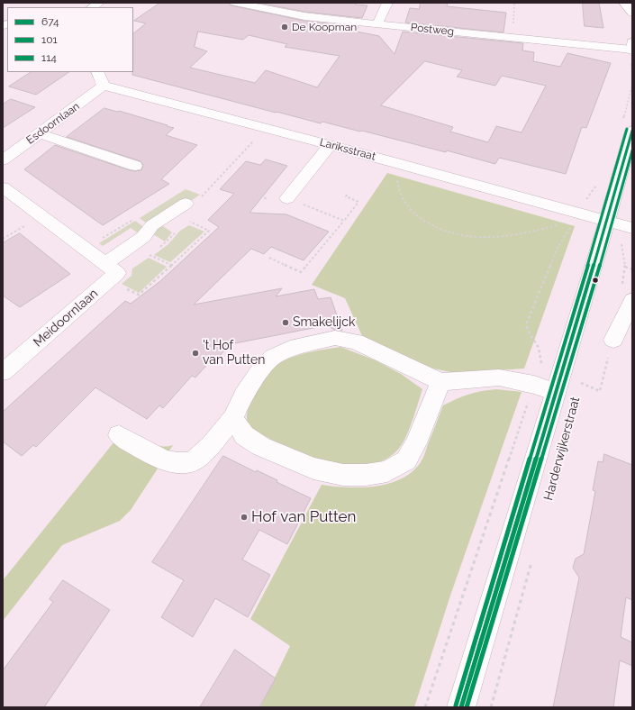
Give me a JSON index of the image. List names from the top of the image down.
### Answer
{
  "streets": {
    "street": [
      "Postweg",
      "Esdoornlaan",
      "Lariksstraat",
      "Meidoornlaan",
      "Harderwijkerstraat"
    ]
  },
  "crossings": [
    ["Esdoornlaan", "Lariksstraat"],
    ["Lariksstraat", "Harderwijkerstraat"]
  ],
  "places": [
    "De Koopman",
    "Smakelijck",
    "'t Hof van Putten",
    "Hof van Putten"
  ],
  "lines": ["transit line 114", "transit line 674", "transit line 101"],
  "legend": ["674", "101", "114"]
}
